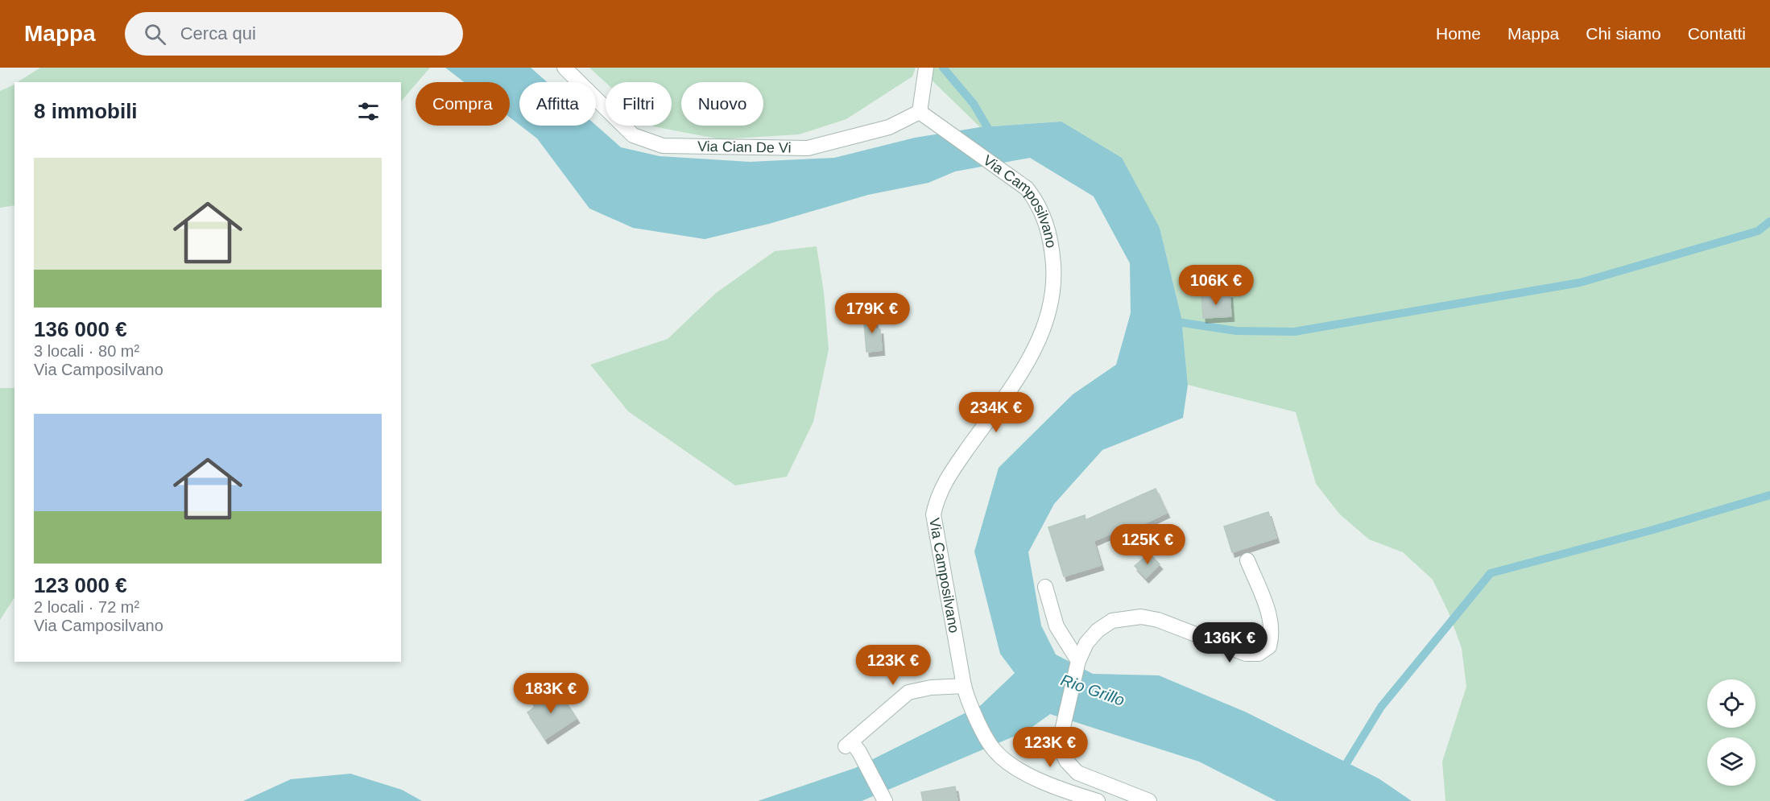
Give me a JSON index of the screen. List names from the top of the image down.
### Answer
{
  "streets": {
    "street": ["Via Cian De Vi", "Via Camposilvano"]
  },
  "crossings": [
    ["Via Cian De Vi", "Via Camposilvano"]
  ],
  "water": ["Rio Grillo"],
  "page": {
    "header": "Mappa",
    "search": "Cerca qui",
    "nav": [
      "Home",
      "Mappa",
      "Chi siamo",
      "Contatti"
    ],
    "chip": [
      "Compra",
      "Affitta",
      "Filtri",
      "Nuovo"
    ],
    "heading": "8 immobili",
    "list": [
      {
        "name": "136 000 €",
        "note": "3 locali · 80 m² · Via Camposilvano"
      },
      {
        "name": "123 000 €",
        "note": "2 locali · 72 m² · Via Camposilvano"
      }
    ],
    "price": [
      "106K €",
      "179K €",
      "234K €",
      "125K €",
      "136K €",
      "123K €",
      "183K €",
      "123K €"
    ]
  }
}
